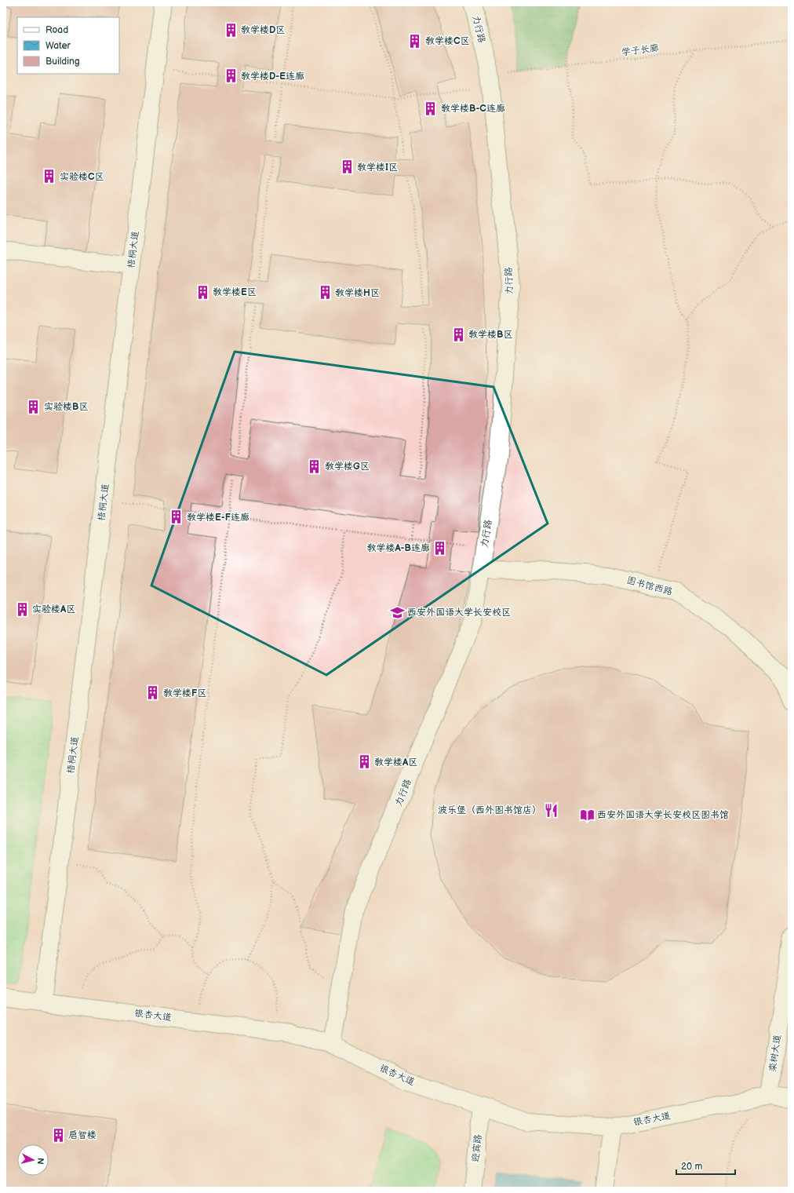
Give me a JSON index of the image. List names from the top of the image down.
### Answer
{
  "streets": {
    "street": [
      "力行路",
      "梧桐大道",
      "图书馆西路",
      "银杏大道",
      "栾树大道",
      "迎宾路"
    ],
    "path": ["学子长廊"]
  },
  "crossings": [
    ["力行路", "学子长廊"],
    ["力行路", "图书馆西路"],
    ["力行路", "银杏大道"],
    ["学子长廊", "梧桐大道"],
    ["梧桐大道", "银杏大道"],
    ["银杏大道", "栾树大道"],
    ["银杏大道", "迎宾路"]
  ],
  "places": {
    "building": [
      "教学楼D区",
      "教学楼C区",
      "教学楼D-E连廊",
      "教学楼B-C连廊",
      "教学楼I区",
      "实验楼C区",
      "教学楼E区",
      "教学楼H区",
      "教学楼B区",
      "实验楼B区",
      "教学楼G区",
      "教学楼E-F连廊",
      "教学楼A-B连廊",
      "实验楼A区",
      "教学楼F区",
      "教学楼A区",
      "启智楼"
    ],
    "school or university": ["西安外国语大学长安校区"],
    "restaurant": ["波乐堡（西外图书馆店）"],
    "library": ["西安外国语大学长安校区图书馆"]
  },
  "legend": ["Road", "Water", "Building"],
  "scale_bar": "20 m",
  "north": "right"
}
